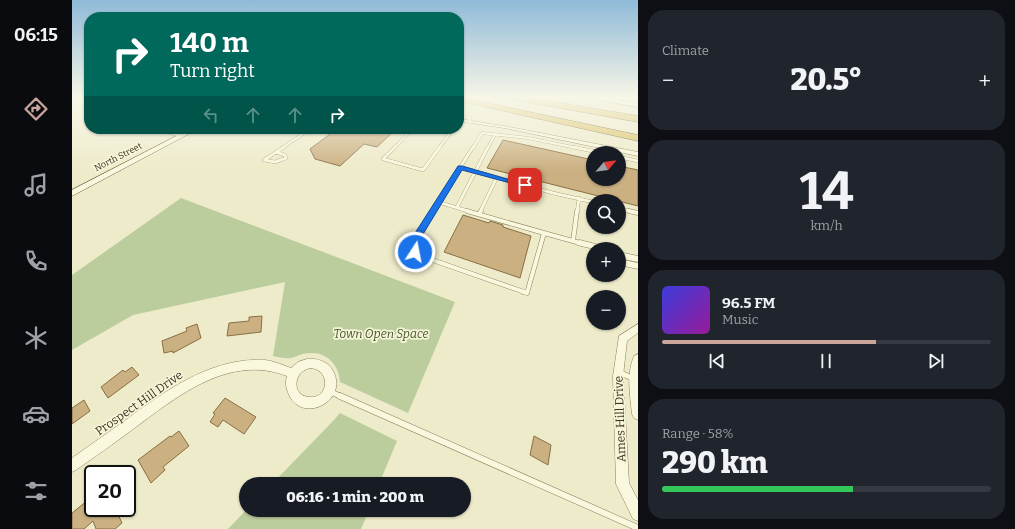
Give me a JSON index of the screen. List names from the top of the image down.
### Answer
{
  "streets": {
    "main road": ["North Street"],
    "street": ["Prospect Hill Drive", "Ames Hill Drive"]
  },
  "parks": ["Town Open Space"],
  "north": "top right",
  "page": {
    "tabs": "06:15",
    "tile": [
      "Climate",
      ["14", "km/h"],
      ["Range · 58%", "290 km"]
    ],
    "turn": ["140 m", "Turn right"],
    "heat": ["−", "20.5°", "+"],
    "map_buttons": ["+", "−"],
    "song": ["96.5 FM", "Music"],
    "limit": "20",
    "trip": "06:16 · 1 min · 200 m"
  }
}
